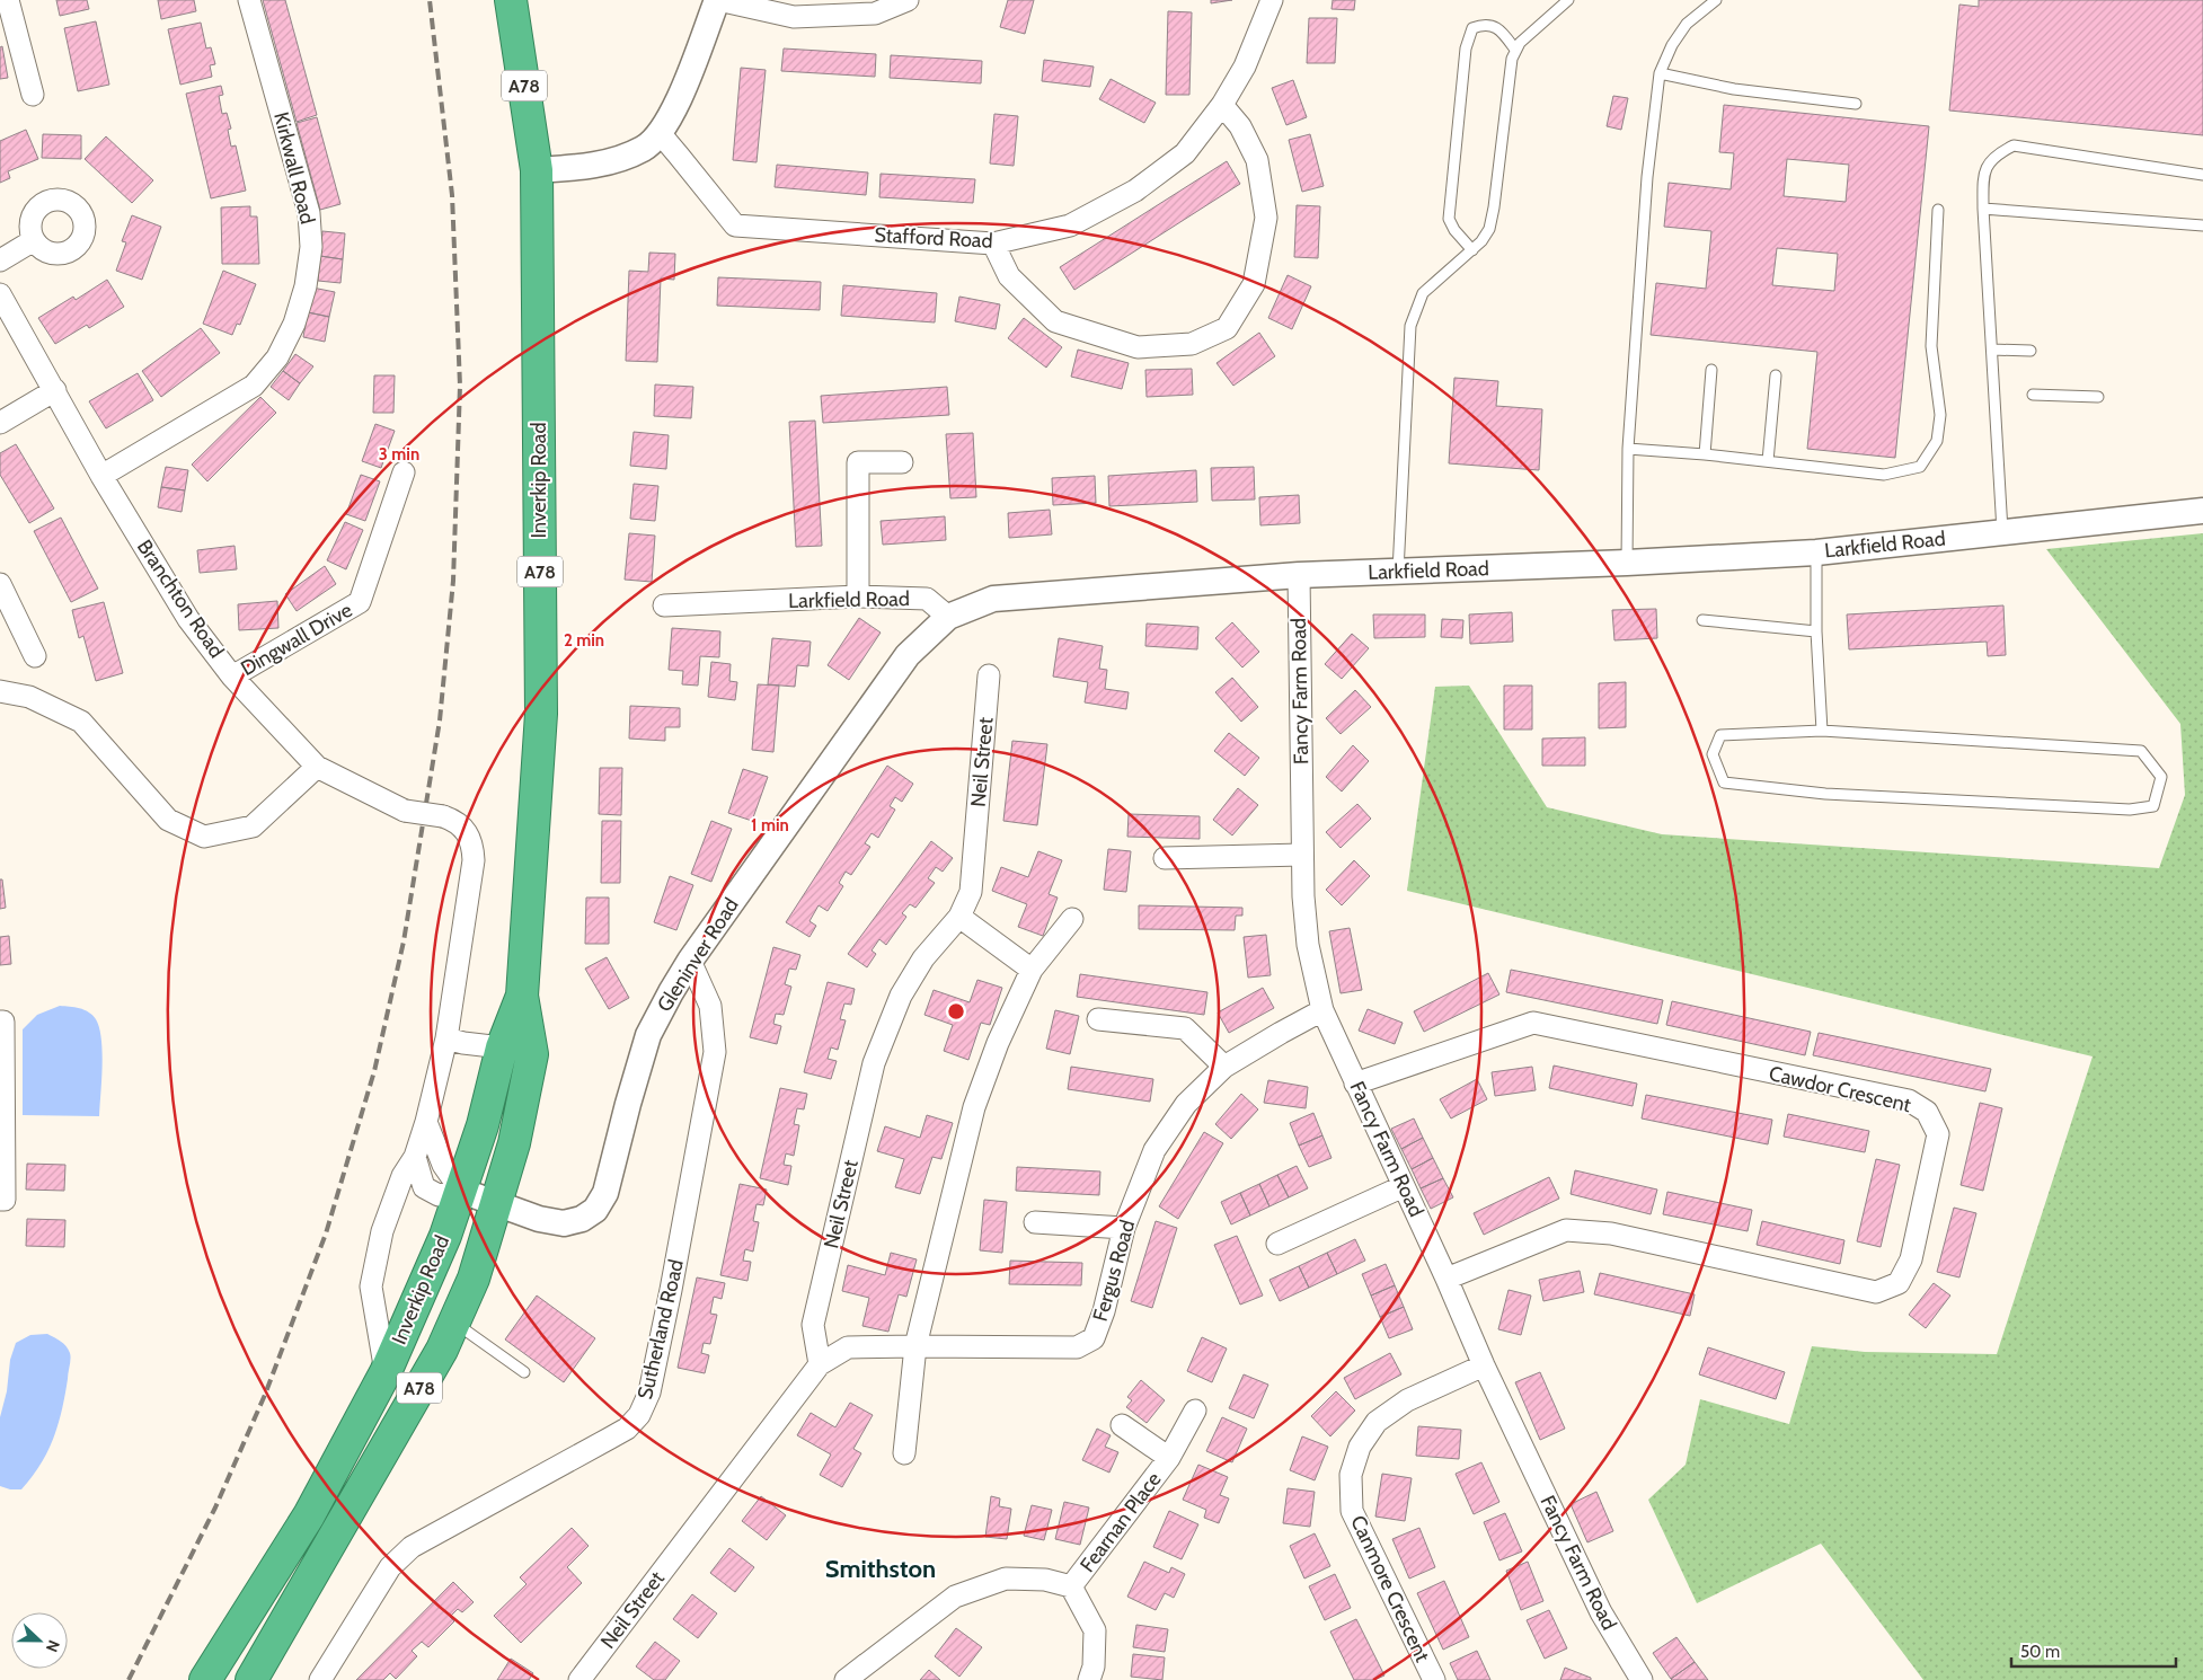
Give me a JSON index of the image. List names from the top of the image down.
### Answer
{
  "streets": {
    "highway": ["A78", "Inverkip Road"],
    "street": [
      "Kirkwall Road",
      "Stafford Road",
      "Larkfield Road",
      "Branchton Road",
      "Dingwall Drive",
      "Fancy Farm Road",
      "Neil Street",
      "Gleninver Road",
      "Cawdor Crescent",
      "Fergus Road",
      "Sutherland Road",
      "Fearnan Place",
      "Canmore Crescent"
    ]
  },
  "crossings": [
    ["Kirkwall Road", "Branchton Road"],
    ["Inverkip Road", "Gleninver Road"],
    ["Larkfield Road", "Fancy Farm Road"],
    ["Larkfield Road", "Gleninver Road"],
    ["Branchton Road", "Dingwall Drive"],
    ["Fancy Farm Road", "Cawdor Crescent"],
    ["Fancy Farm Road", "Fergus Road"],
    ["Fancy Farm Road", "Canmore Crescent"],
    ["Neil Street", "Fergus Road"],
    ["Gleninver Road", "Sutherland Road"]
  ],
  "districts": ["Smithston"],
  "scale_bar": "50 m",
  "north": "right",
  "rings": ["3 min", "2 min", "1 min"]
}
